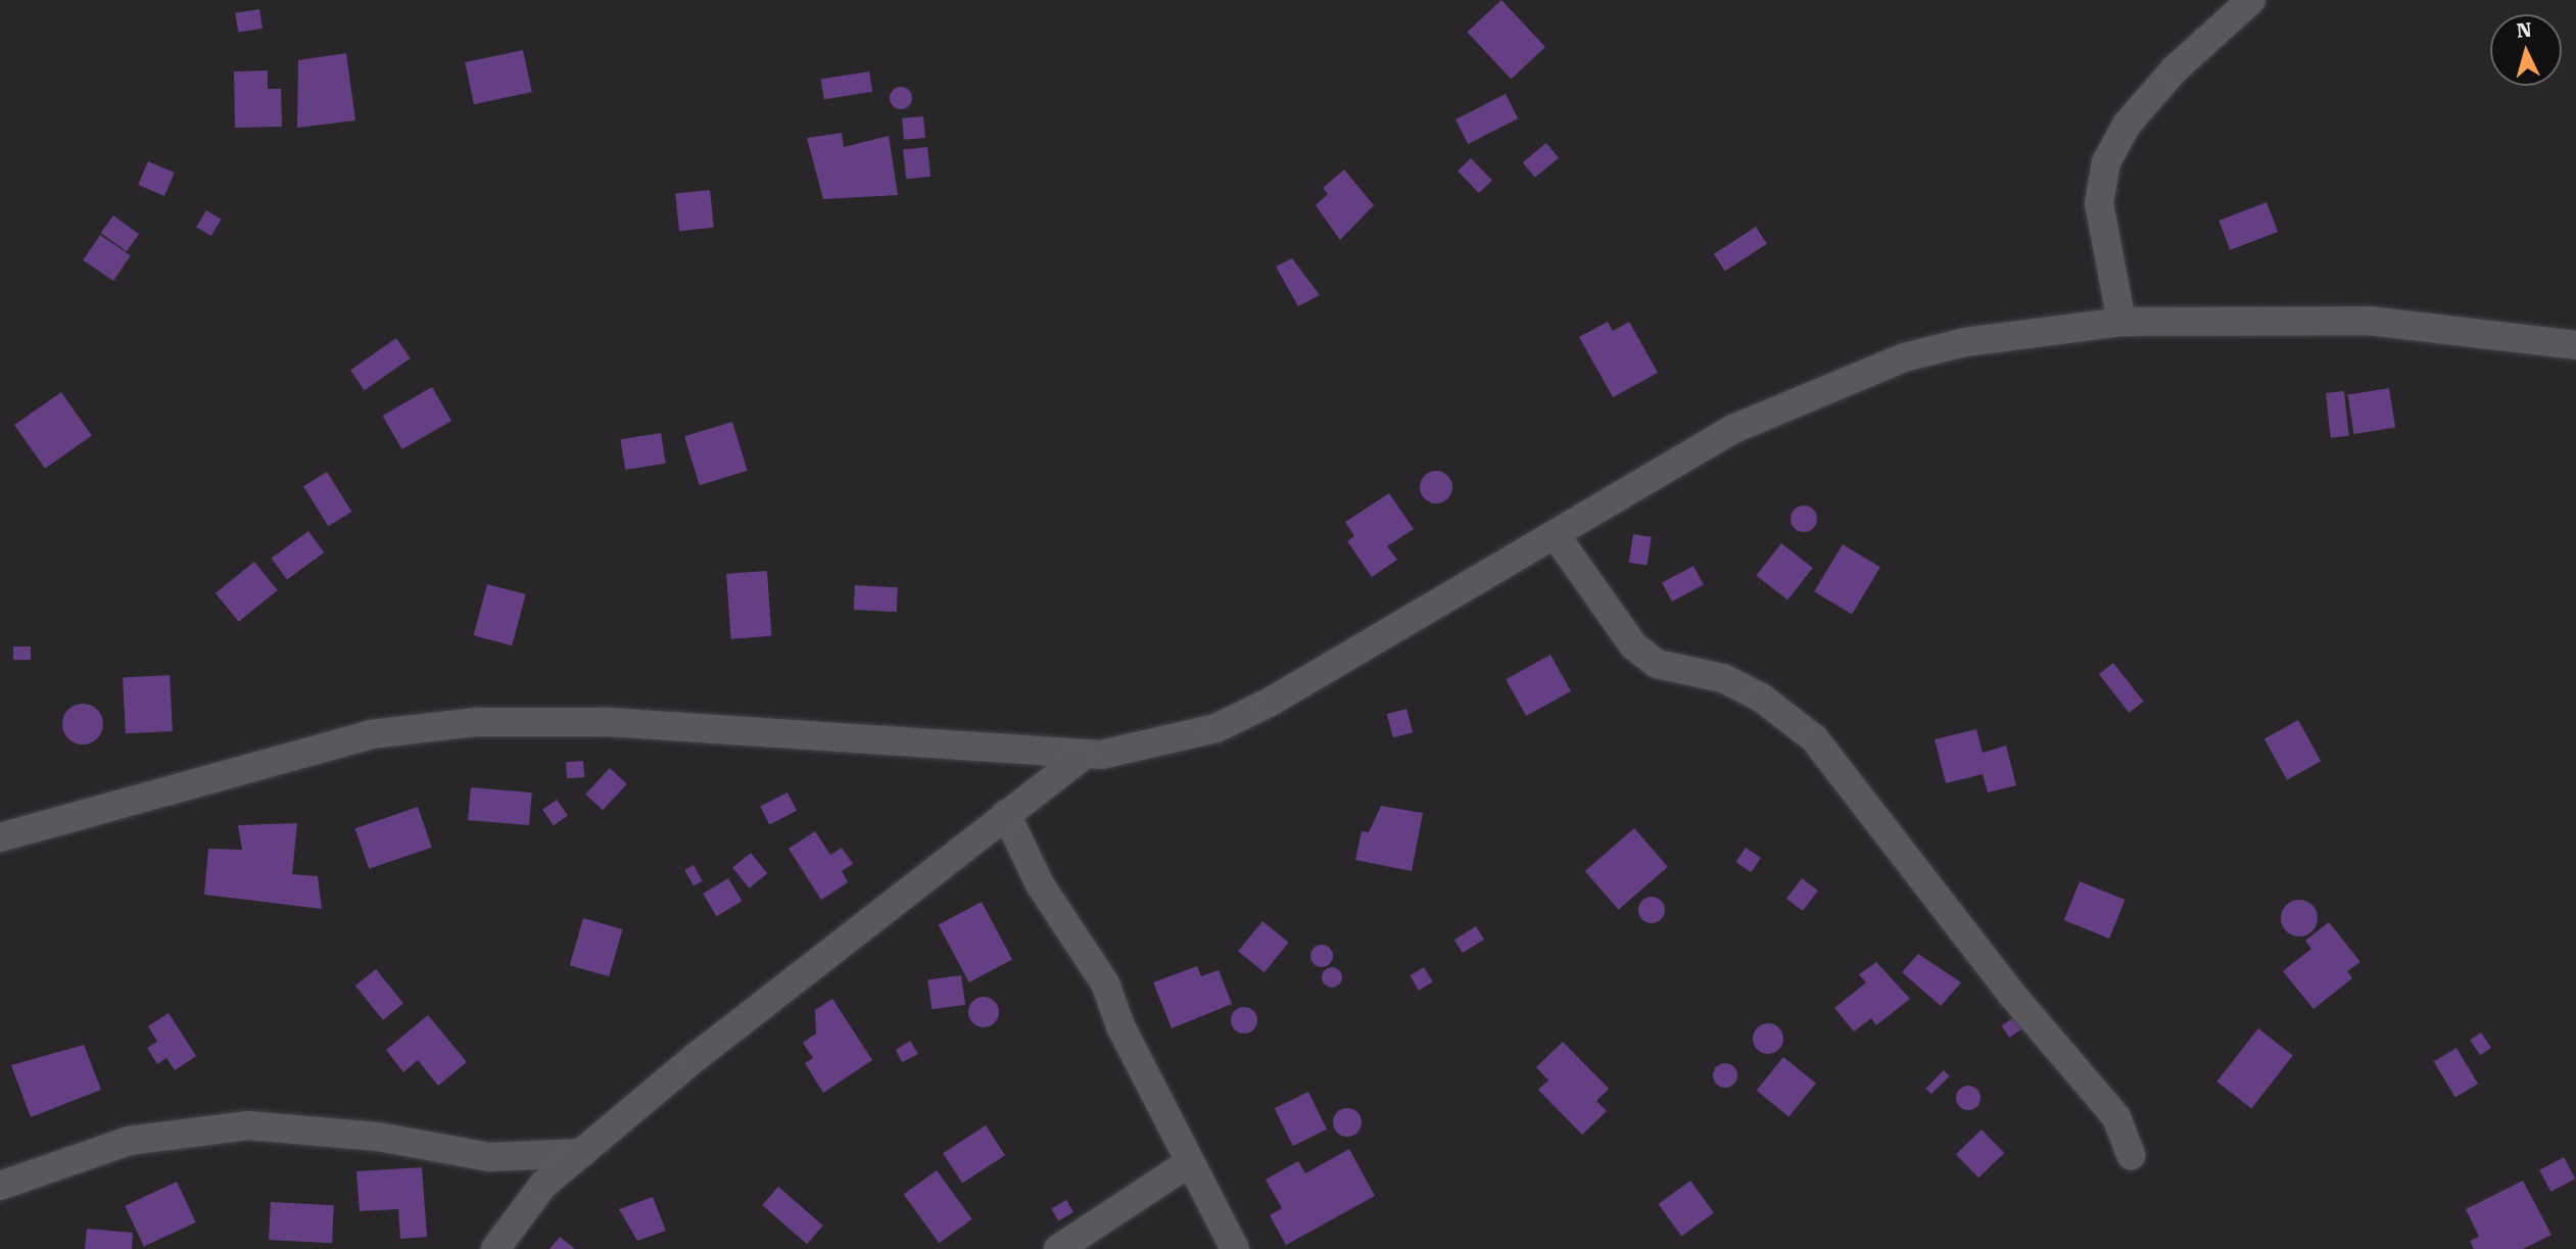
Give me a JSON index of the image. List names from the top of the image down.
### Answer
{
  "north": "top"
}
